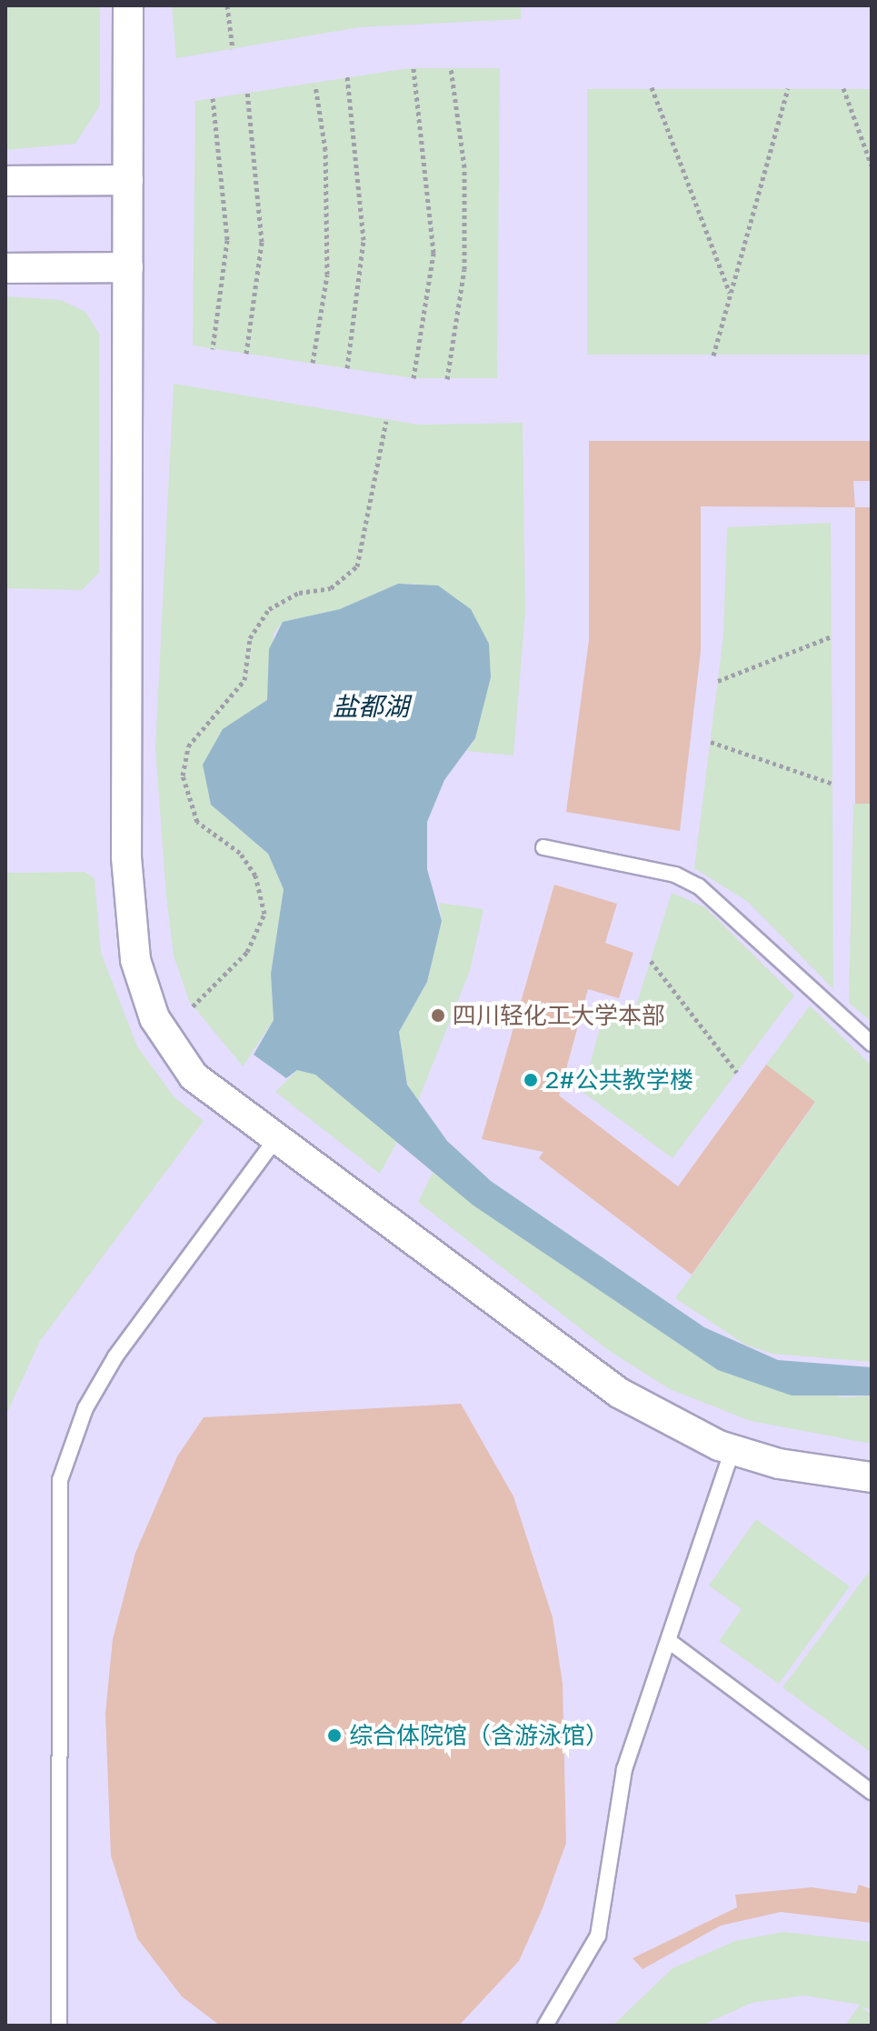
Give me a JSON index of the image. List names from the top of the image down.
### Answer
{
  "water": ["盐都湖"],
  "places": ["四川轻化工大学本部", "2#公共教学楼", "综合体院馆（含游泳馆）"]
}
